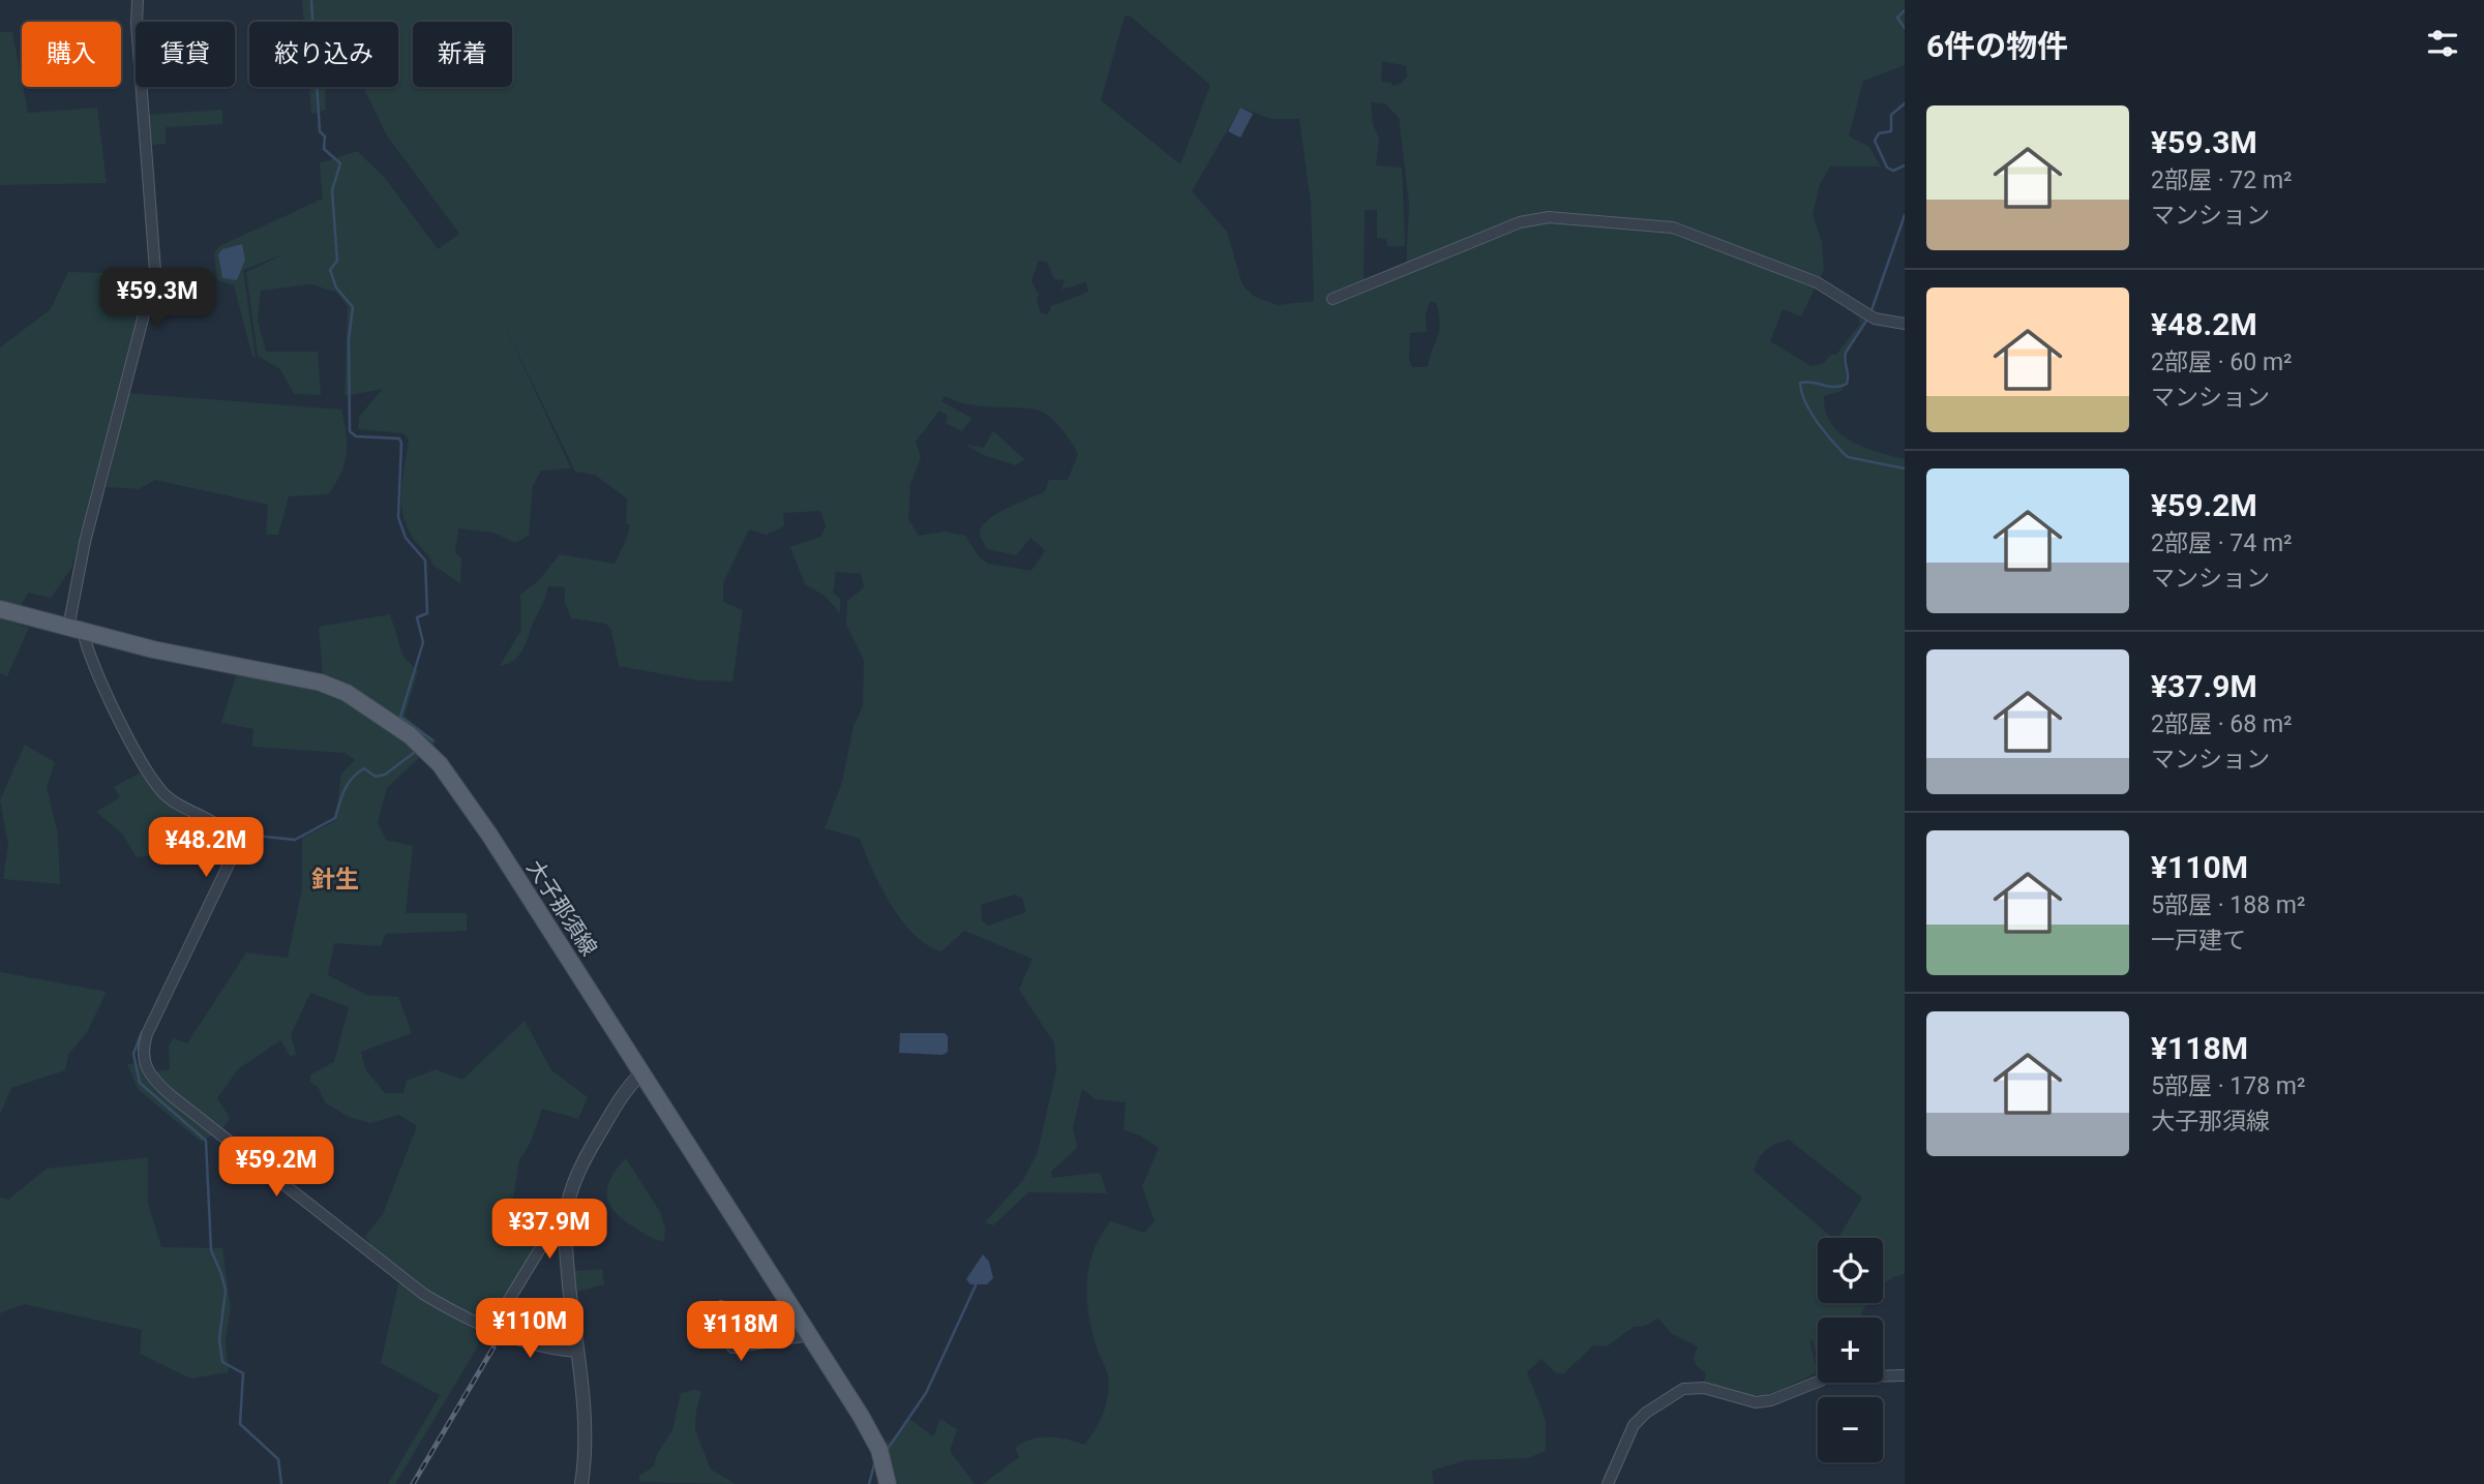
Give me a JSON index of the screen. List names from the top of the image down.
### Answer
{
  "streets": {
    "main road": ["大子那須線"]
  },
  "districts": ["針生"],
  "page": {
    "heading": "6件の物件",
    "chip": [
      "購入",
      "賃貸",
      "絞り込み",
      "新着"
    ],
    "list": [
      {
        "name": "¥59.3M",
        "note": "2部屋 · 72 m² · マンション"
      },
      {
        "name": "¥48.2M",
        "note": "2部屋 · 60 m² · マンション"
      },
      {
        "name": "¥59.2M",
        "note": "2部屋 · 74 m² · マンション"
      },
      {
        "name": "¥37.9M",
        "note": "2部屋 · 68 m² · マンション"
      },
      {
        "name": "¥110M",
        "note": "5部屋 · 188 m² · 一戸建て"
      },
      {
        "name": "¥118M",
        "note": "5部屋 · 178 m² · 大子那須線"
      }
    ],
    "price": [
      "¥59.3M",
      "¥48.2M",
      "¥59.2M",
      "¥37.9M",
      "¥110M",
      "¥118M"
    ],
    "map_buttons": ["+", "−"]
  }
}
